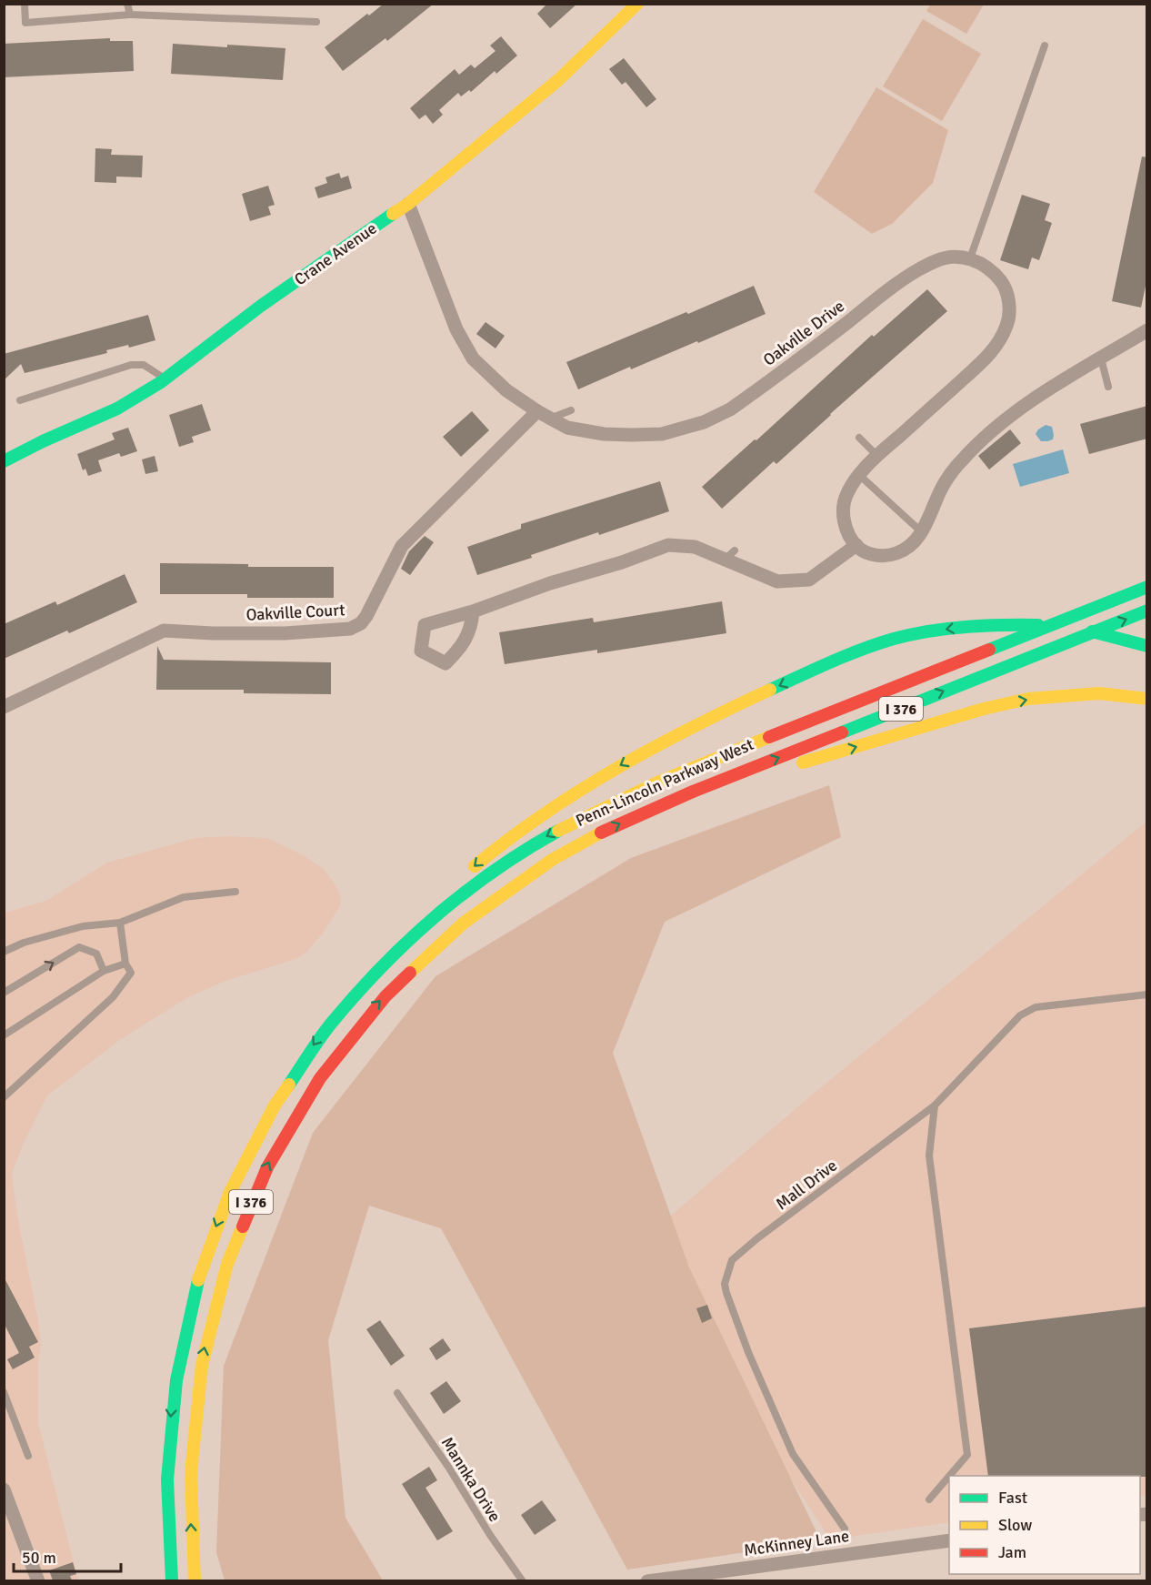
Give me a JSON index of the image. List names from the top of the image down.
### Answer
{
  "streets": {
    "main road": ["Crane Avenue", "I 376", "Penn-Lincoln Parkway West"],
    "street": ["Oakville Drive", "Oakville Court", "McKinney Lane"],
    "lane": ["Mall Drive", "Mannka Drive"]
  },
  "crossings": [
    ["Crane Avenue", "Oakville Drive"],
    ["Oakville Drive", "Oakville Court"]
  ],
  "legend": ["Fast", "Slow", "Jam"],
  "scale_bar": "50 m"
}
